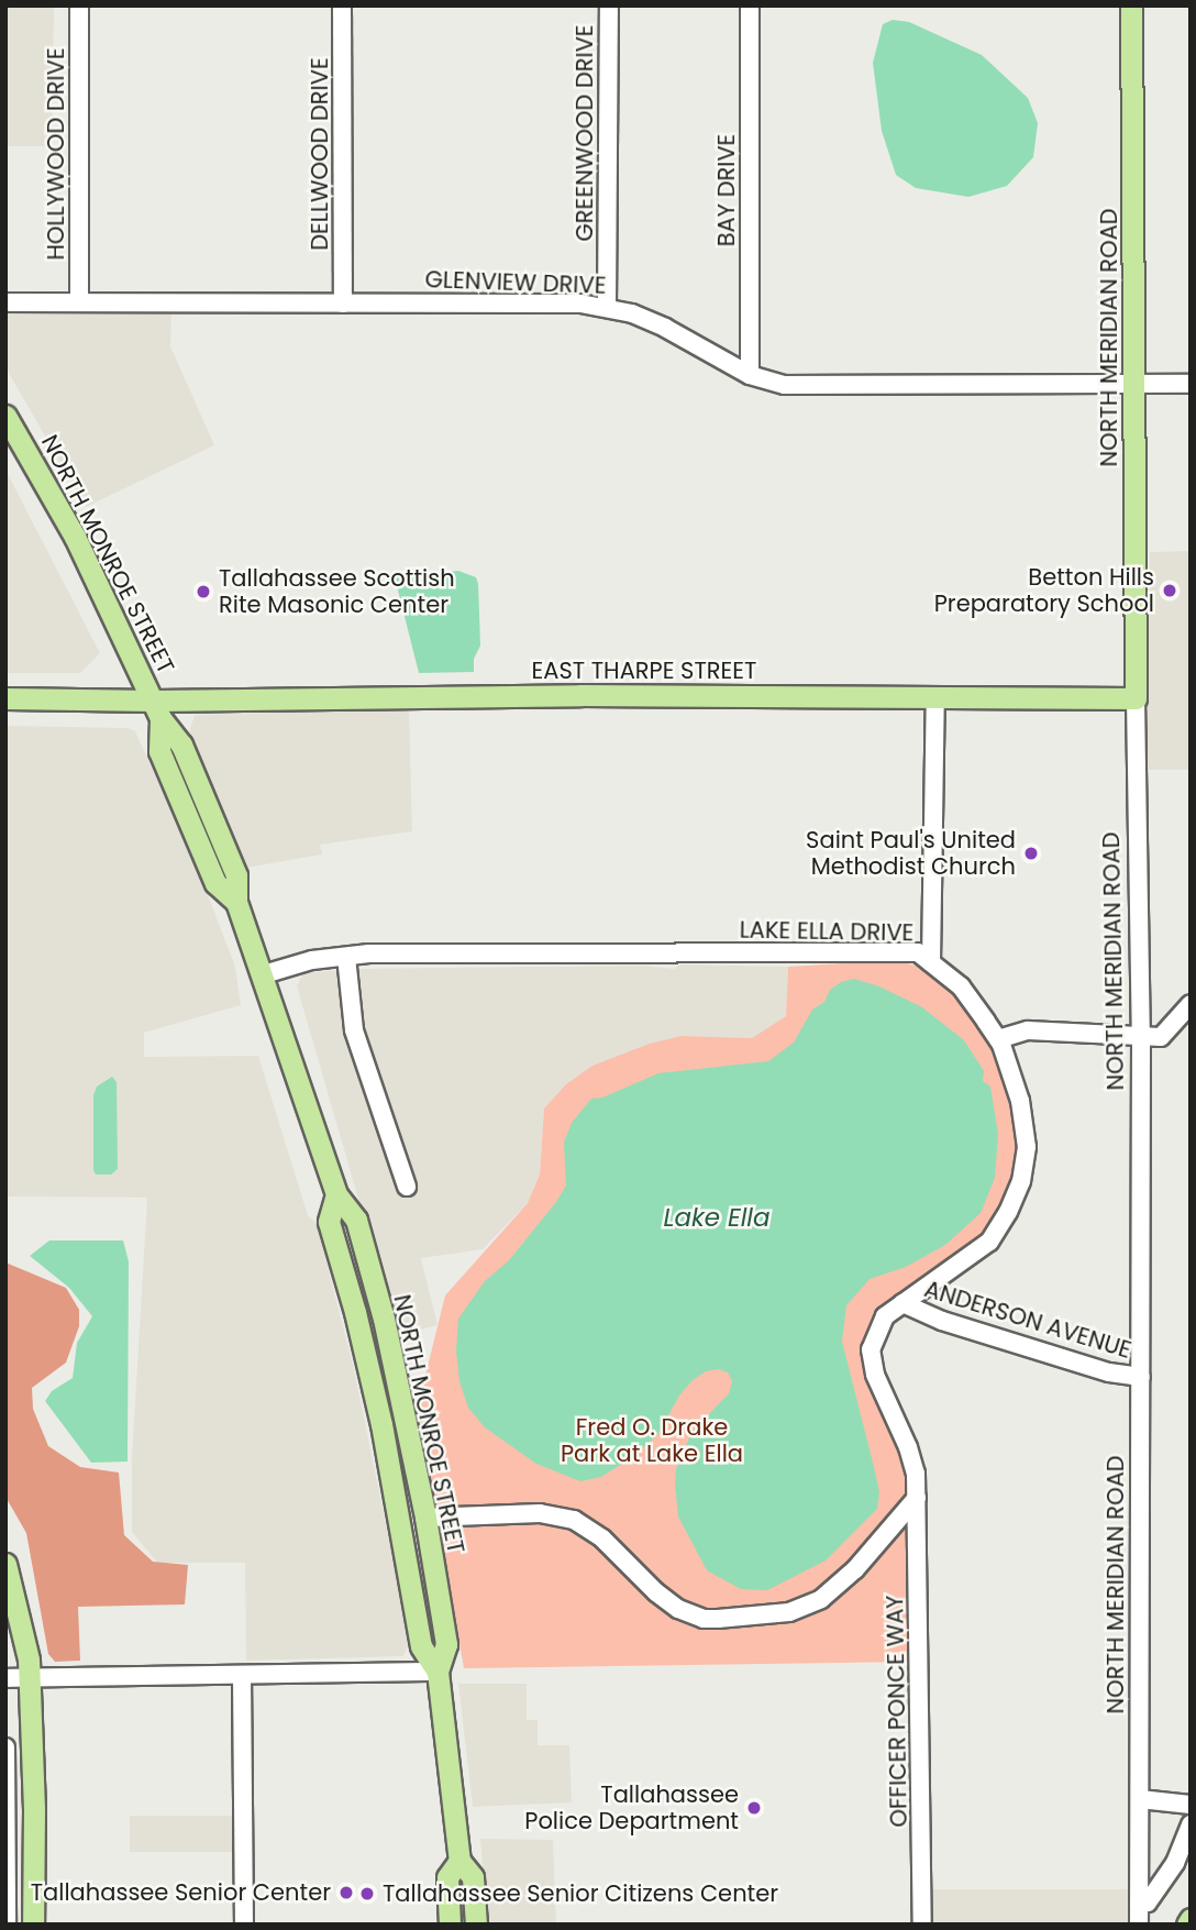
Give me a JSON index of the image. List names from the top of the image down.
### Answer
{
  "streets": {
    "main road": ["NORTH MERIDIAN ROAD", "NORTH MONROE STREET", "EAST THARPE STREET"],
    "street": [
      "GREENWOOD DRIVE",
      "HOLLYWOOD DRIVE",
      "DELLWOOD DRIVE",
      "BAY DRIVE",
      "GLENVIEW DRIVE",
      "LAKE ELLA DRIVE",
      "ANDERSON AVENUE",
      "OFFICER PONCE WAY"
    ]
  },
  "crossings": [
    ["GREENWOOD DRIVE", "GLENVIEW DRIVE"],
    ["HOLLYWOOD DRIVE", "GLENVIEW DRIVE"],
    ["DELLWOOD DRIVE", "GLENVIEW DRIVE"],
    ["BAY DRIVE", "GLENVIEW DRIVE"],
    ["GLENVIEW DRIVE", "NORTH MERIDIAN ROAD"],
    ["NORTH MERIDIAN ROAD", "EAST THARPE STREET"],
    ["NORTH MERIDIAN ROAD", "ANDERSON AVENUE"],
    ["NORTH MONROE STREET", "EAST THARPE STREET"],
    ["NORTH MONROE STREET", "LAKE ELLA DRIVE"],
    ["LAKE ELLA DRIVE", "ANDERSON AVENUE"],
    ["LAKE ELLA DRIVE", "OFFICER PONCE WAY"]
  ],
  "water": ["Lake Ella"],
  "parks": ["Fred O. Drake Park at Lake Ella"],
  "places": [
    "Betton Hills Preparatory School",
    "Tallahassee Scottish Rite Masonic Center",
    "Saint Paul's United Methodist Church",
    "Tallahassee Police Department",
    "Tallahassee Senior Center",
    "Tallahassee Senior Citizens Center"
  ]
}
